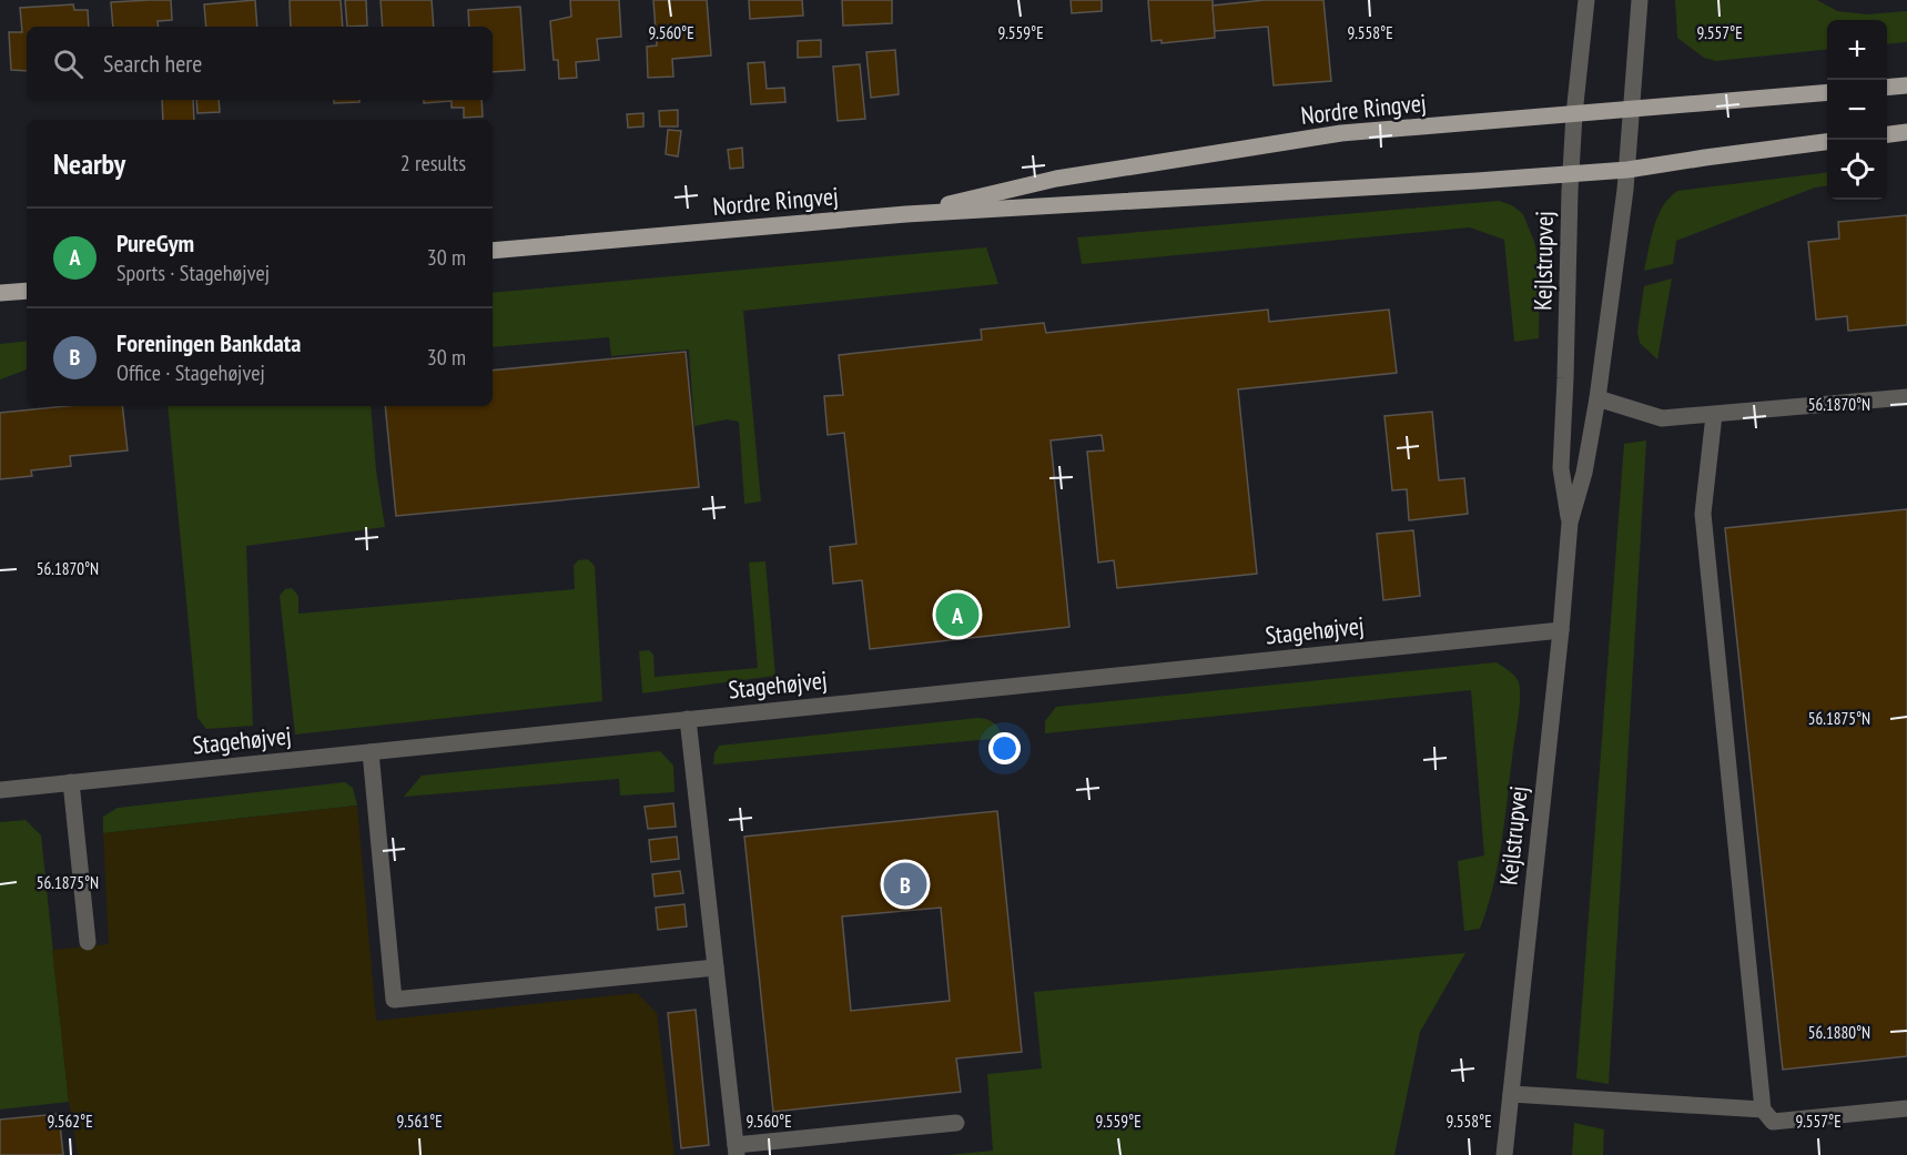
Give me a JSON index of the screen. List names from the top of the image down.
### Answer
{
  "streets": {
    "main road": ["Nordre Ringvej"],
    "street": ["Kejlstrupvej", "Stagehøjvej"]
  },
  "crossings": [
    ["Nordre Ringvej", "Kejlstrupvej"],
    ["Kejlstrupvej", "Stagehøjvej"]
  ],
  "page": {
    "map_buttons": ["+", "−"],
    "search": "Search here",
    "heading": ["Nearby", "2 results"],
    "list": [
      {
        "mark": "A",
        "name": "PureGym",
        "note": "Sports · Stagehøjvej",
        "value": "30 m"
      },
      {
        "mark": "B",
        "name": "Foreningen Bankdata",
        "note": "Office · Stagehøjvej",
        "value": "30 m"
      }
    ],
    "pins": ["A", "B"]
  },
  "coordinates": [
    "9.560°E",
    "9.559°E",
    "9.558°E",
    "9.557°E",
    "56.1870°N",
    "56.1875°N",
    "56.1880°N",
    "9.562°E",
    "9.561°E"
  ]
}
